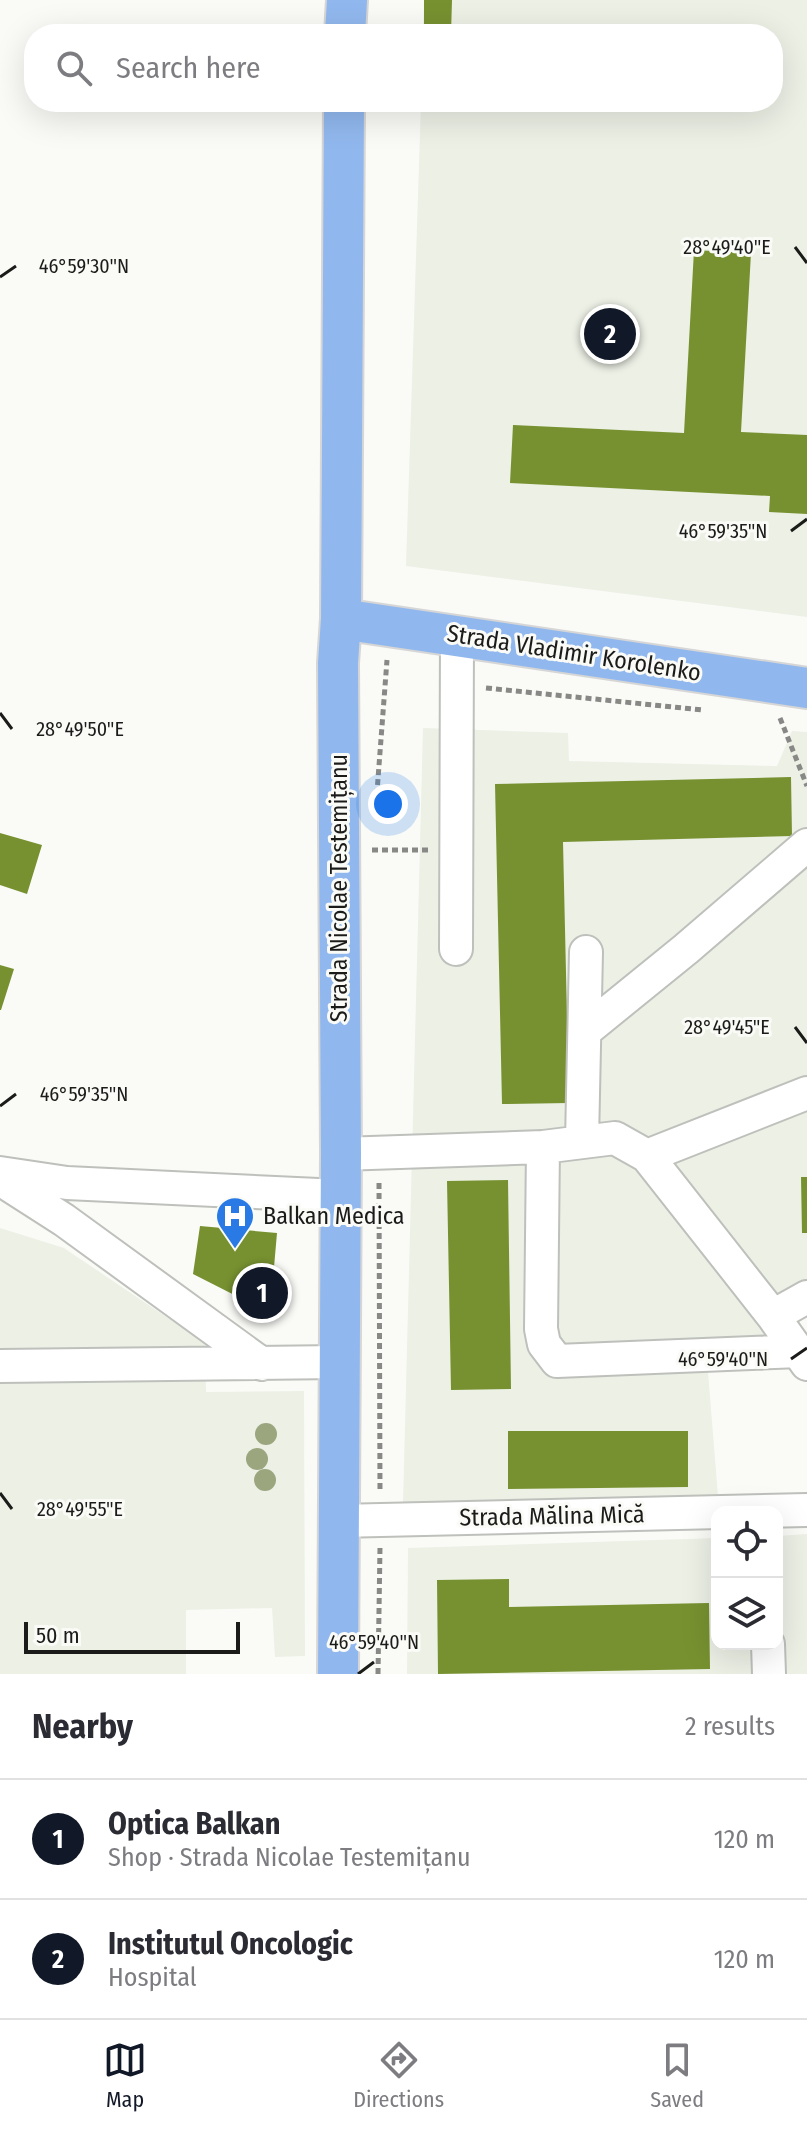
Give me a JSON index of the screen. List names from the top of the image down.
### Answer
{
  "streets": {
    "main road": ["Strada Vladimir Korolenko", "Strada Nicolae Testemițanu"],
    "street": ["Strada Mălina Mică"]
  },
  "crossings": [
    ["Strada Vladimir Korolenko", "Strada Nicolae Testemițanu"],
    ["Strada Nicolae Testemițanu", "Strada Mălina Mică"]
  ],
  "places": {
    "hospital": ["Balkan Medica"]
  },
  "scale_bar": "50 m",
  "page": {
    "search": "Search here",
    "pins": ["2", "1"],
    "scale": "50 m",
    "heading": ["Nearby", "2 results"],
    "list": [
      {
        "mark": "1",
        "name": "Optica Balkan",
        "note": "Shop · Strada Nicolae Testemițanu",
        "value": "120 m"
      },
      {
        "mark": "2",
        "name": "Institutul Oncologic",
        "note": "Hospital",
        "value": "120 m"
      }
    ],
    "nav": ["Map", "Directions", "Saved"]
  },
  "coordinates": [
    "28°49'40\"E",
    "46°59'30\"N",
    "46°59'35\"N",
    "28°49'50\"E",
    "28°49'45\"E",
    "46°59'40\"N",
    "28°49'55\"E"
  ]
}
